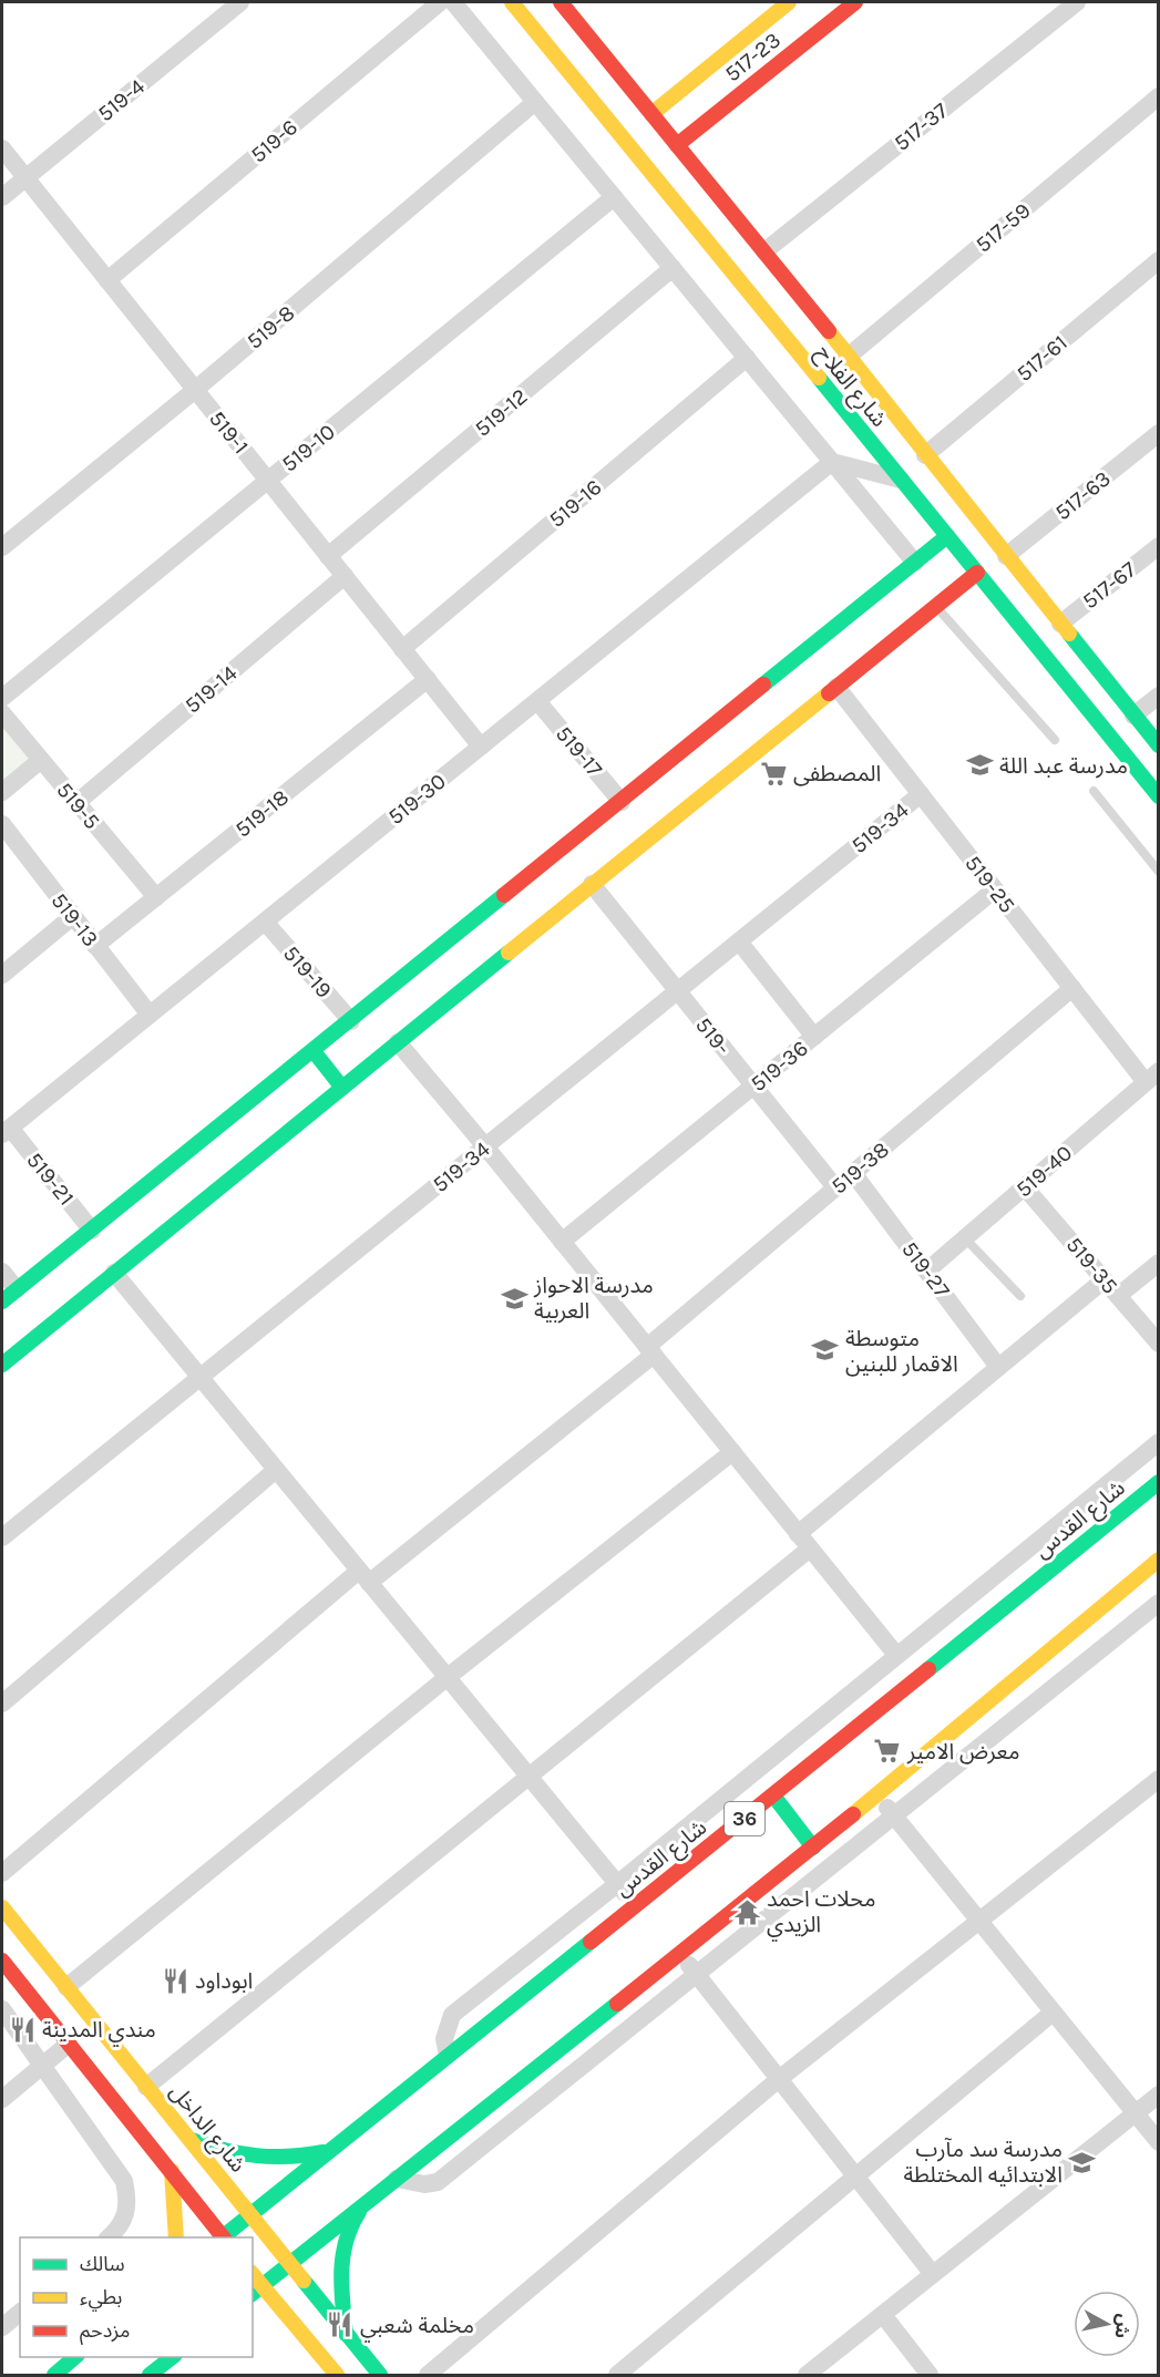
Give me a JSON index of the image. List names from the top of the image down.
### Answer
{
  "streets": {
    "main road": [
      "517-23",
      "شارع الفلاح",
      "شارع القدس",
      "36",
      "شارع الداخل"
    ],
    "street": [
      "519-4",
      "517-37",
      "519-6",
      "517-59",
      "519-8",
      "517-61",
      "519-12",
      "519-1",
      "519-10",
      "517-63",
      "519-16",
      "517-67",
      "519-14",
      "519-17",
      "519-30",
      "519-5",
      "519-18",
      "519-34",
      "519-25",
      "519-13",
      "519-19",
      "519-",
      "519-36",
      "519-38",
      "519-40",
      "519-21",
      "519-35",
      "519-27"
    ]
  },
  "crossings": [
    ["517-23", "شارع الفلاح"],
    ["519-4", "519-1"],
    ["517-37", "شارع الفلاح"],
    ["519-6", "519-1"],
    ["517-59", "شارع الفلاح"],
    ["519-8", "519-1"],
    ["517-61", "شارع الفلاح"],
    ["شارع الفلاح", "517-63"],
    ["شارع الفلاح", "517-67"],
    ["519-12", "519-1"],
    ["519-1", "519-10"],
    ["519-1", "519-16"],
    ["519-1", "519-14"],
    ["519-1", "519-30"],
    ["519-1", "519-18"],
    ["519-14", "519-5"],
    ["519-17", "519-30"],
    ["519-30", "519-13"],
    ["519-30", "519-19"],
    ["519-30", "519-21"],
    ["519-5", "519-18"],
    ["519-18", "519-13"],
    ["519-34", "519-25"],
    ["519-34", "519-"],
    ["519-25", "519-36"],
    ["519-25", "519-38"],
    ["519-25", "519-40"],
    ["519-", "519-36"],
    ["519-", "519-38"],
    ["519-38", "519-27"],
    ["519-40", "519-35"],
    ["519-40", "519-27"],
    ["شارع القدس", "شارع الداخل"]
  ],
  "places": {
    "school or university": [
      "مدرسة عبد اللة",
      "مدرسة الاحواز العربية",
      "متوسطة الاقمار للبنين",
      "مدرسة سد مآرب الابتدائيه المختلطة"
    ],
    "supermarket": ["المصطفى", "معرض الامير"],
    "temple": ["محلات احمد الزيدي"],
    "restaurant": ["ابوداود", "مندي المدينة", "مخلمة شعبي"]
  },
  "legend": ["سالك", "بطيء", "مزدحم"],
  "north": "right"
}
